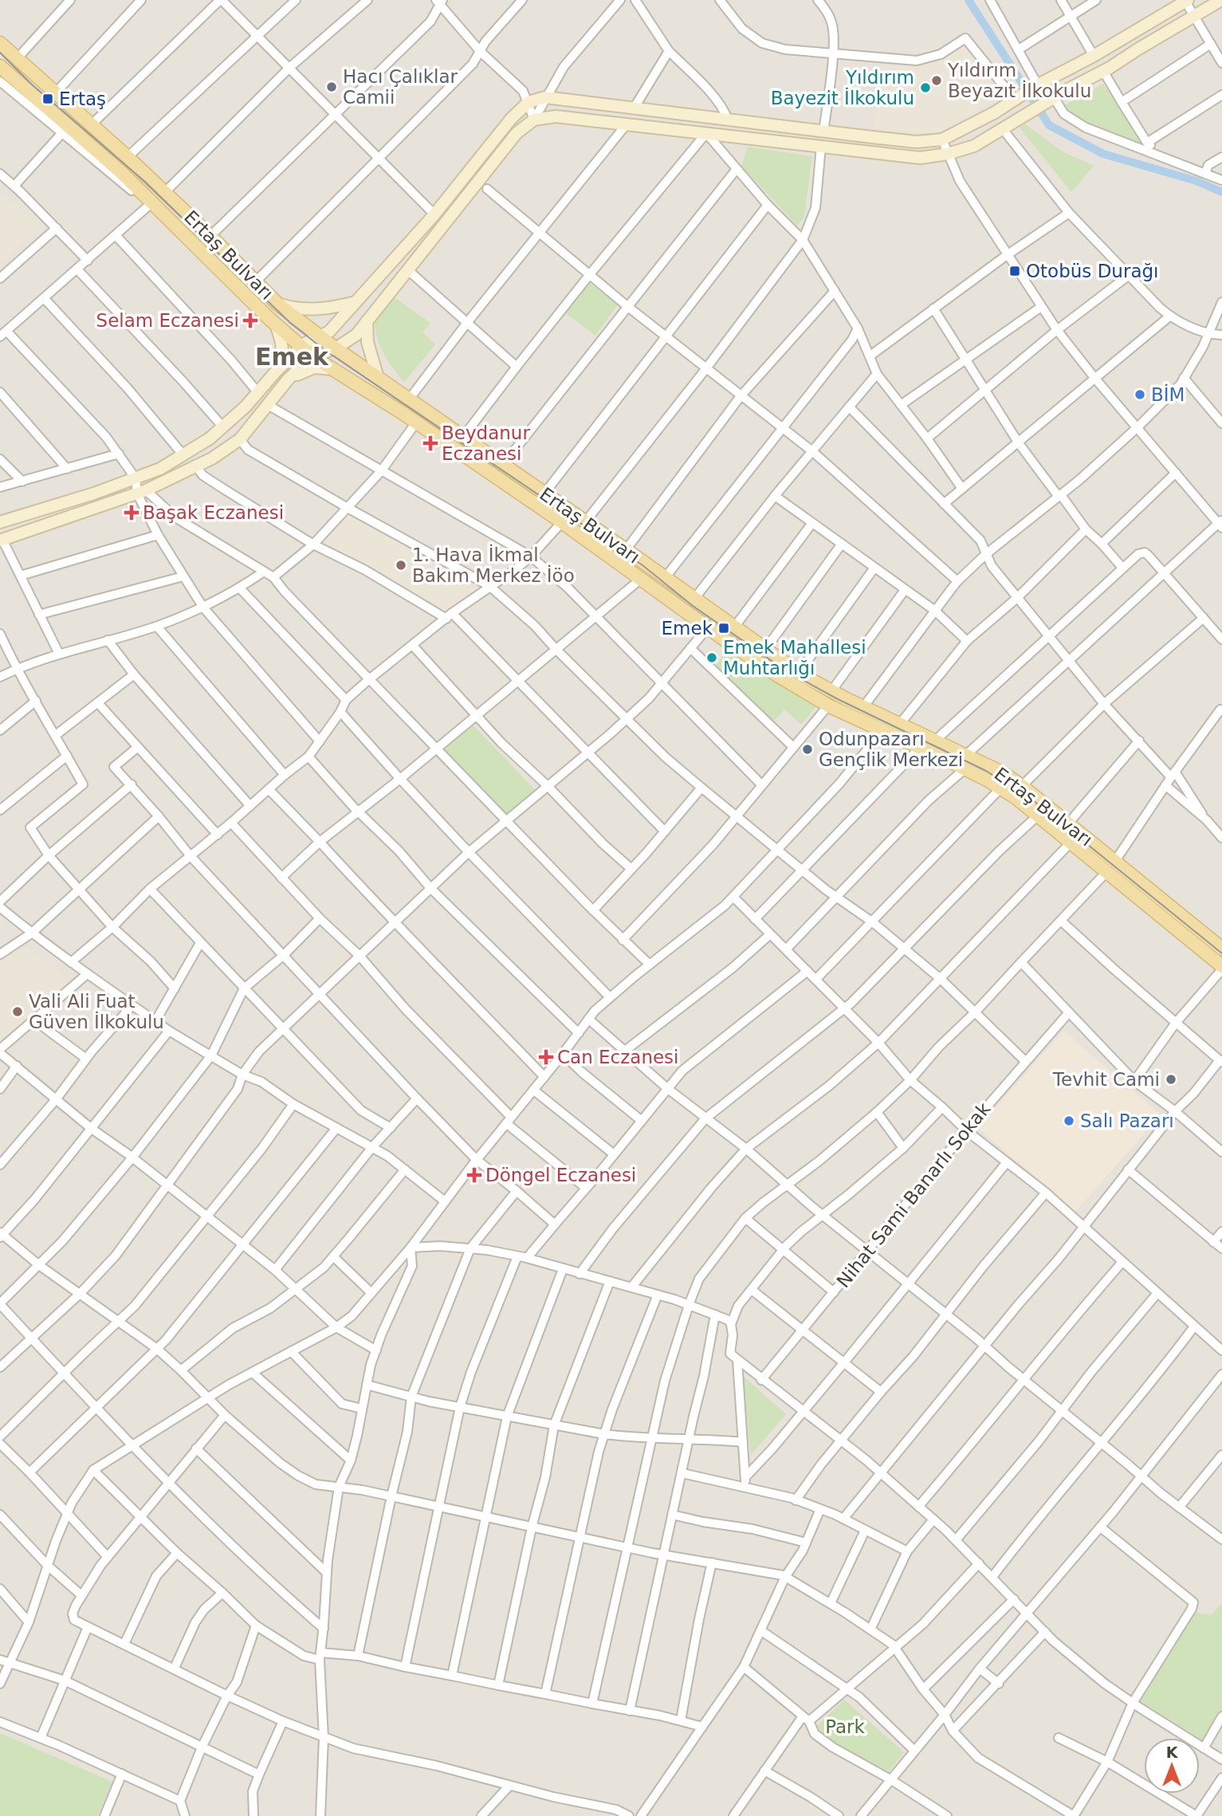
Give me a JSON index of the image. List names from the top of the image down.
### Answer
{
  "streets": {
    "main road": ["Ertaş Bulvarı"],
    "street": ["Nihat Sami Banarlı Sokak"]
  },
  "districts": ["Emek"],
  "parks": ["Park"],
  "places": {
    "other": [
      "Yıldırım Beyazıt İlkokulu",
      "Hacı Çalıklar Camii",
      "Yıldırım Bayezit İlkokulu",
      "BİM",
      "1. Hava İkmal Bakım Merkez İöo",
      "Emek Mahallesi Muhtarlığı",
      "Odunpazarı Gençlik Merkezi",
      "Vali Ali Fuat Güven İlkokulu",
      "Tevhit Cami",
      "Salı Pazarı"
    ],
    "transit": ["Ertaş", "Otobüs Durağı", "Emek"],
    "health": [
      "Selam Eczanesi",
      "Beydanur Eczanesi",
      "Başak Eczanesi",
      "Can Eczanesi",
      "Döngel Eczanesi"
    ]
  },
  "north": "top"
}
